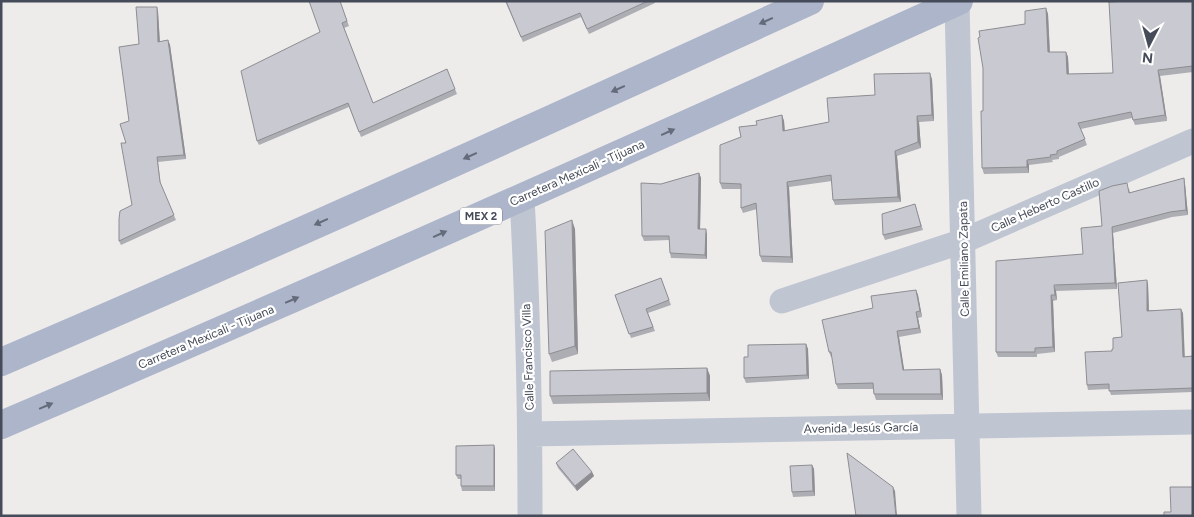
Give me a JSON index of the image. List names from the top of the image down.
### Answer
{
  "streets": {
    "main road": ["Carretera Mexicali - Tijuana", "MEX 2"],
    "street": [
      "Calle Heberto Castillo",
      "Calle Emiliano Zapata",
      "Calle Francisco Villa",
      "Avenida Jesús García"
    ]
  },
  "crossings": [
    ["Carretera Mexicali - Tijuana", "Calle Emiliano Zapata"],
    ["Carretera Mexicali - Tijuana", "Calle Francisco Villa"],
    ["Calle Heberto Castillo", "Calle Emiliano Zapata"],
    ["Calle Emiliano Zapata", "Avenida Jesús García"],
    ["Calle Francisco Villa", "Avenida Jesús García"]
  ],
  "north": "bottom"
}
